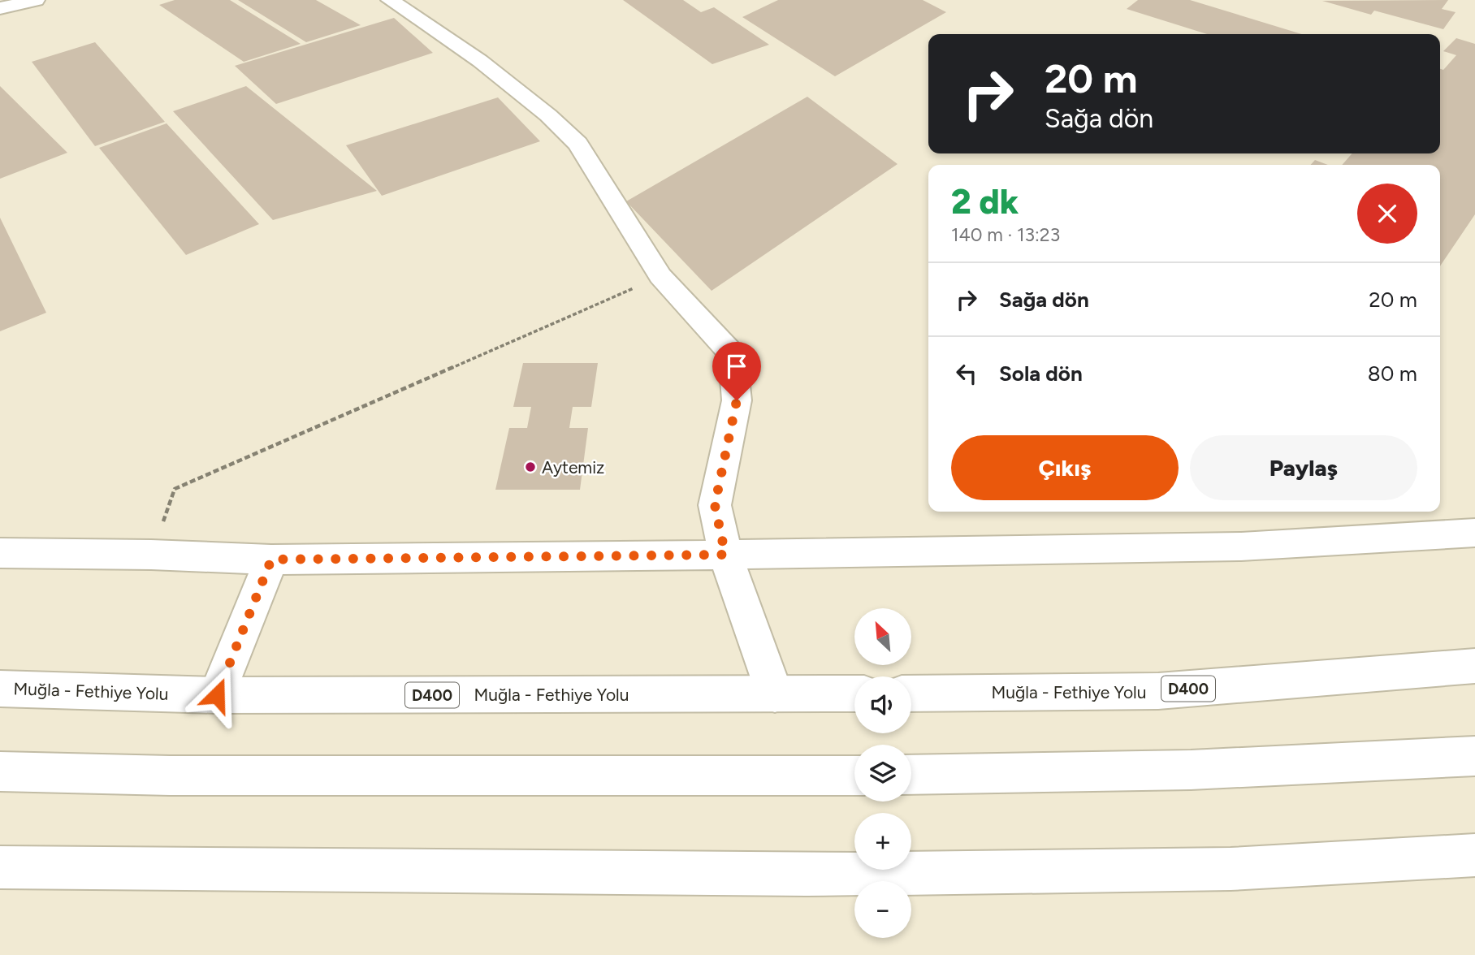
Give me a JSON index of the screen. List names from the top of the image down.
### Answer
{
  "streets": {
    "main road": ["D400", "Muğla - Fethiye Yolu"]
  },
  "places": ["Aytemiz"],
  "north": "top left",
  "page": {
    "turn": ["20 m", "Sağa dön"],
    "heading": ["2 dk", "140 m · 13:23"],
    "list": [
      {
        "name": "Sağa dön",
        "value": "20 m"
      },
      {
        "name": "Sola dön",
        "value": "80 m"
      }
    ],
    "buttons": ["Çıkış", "Paylaş"],
    "map_buttons": ["+", "−"]
  }
}
